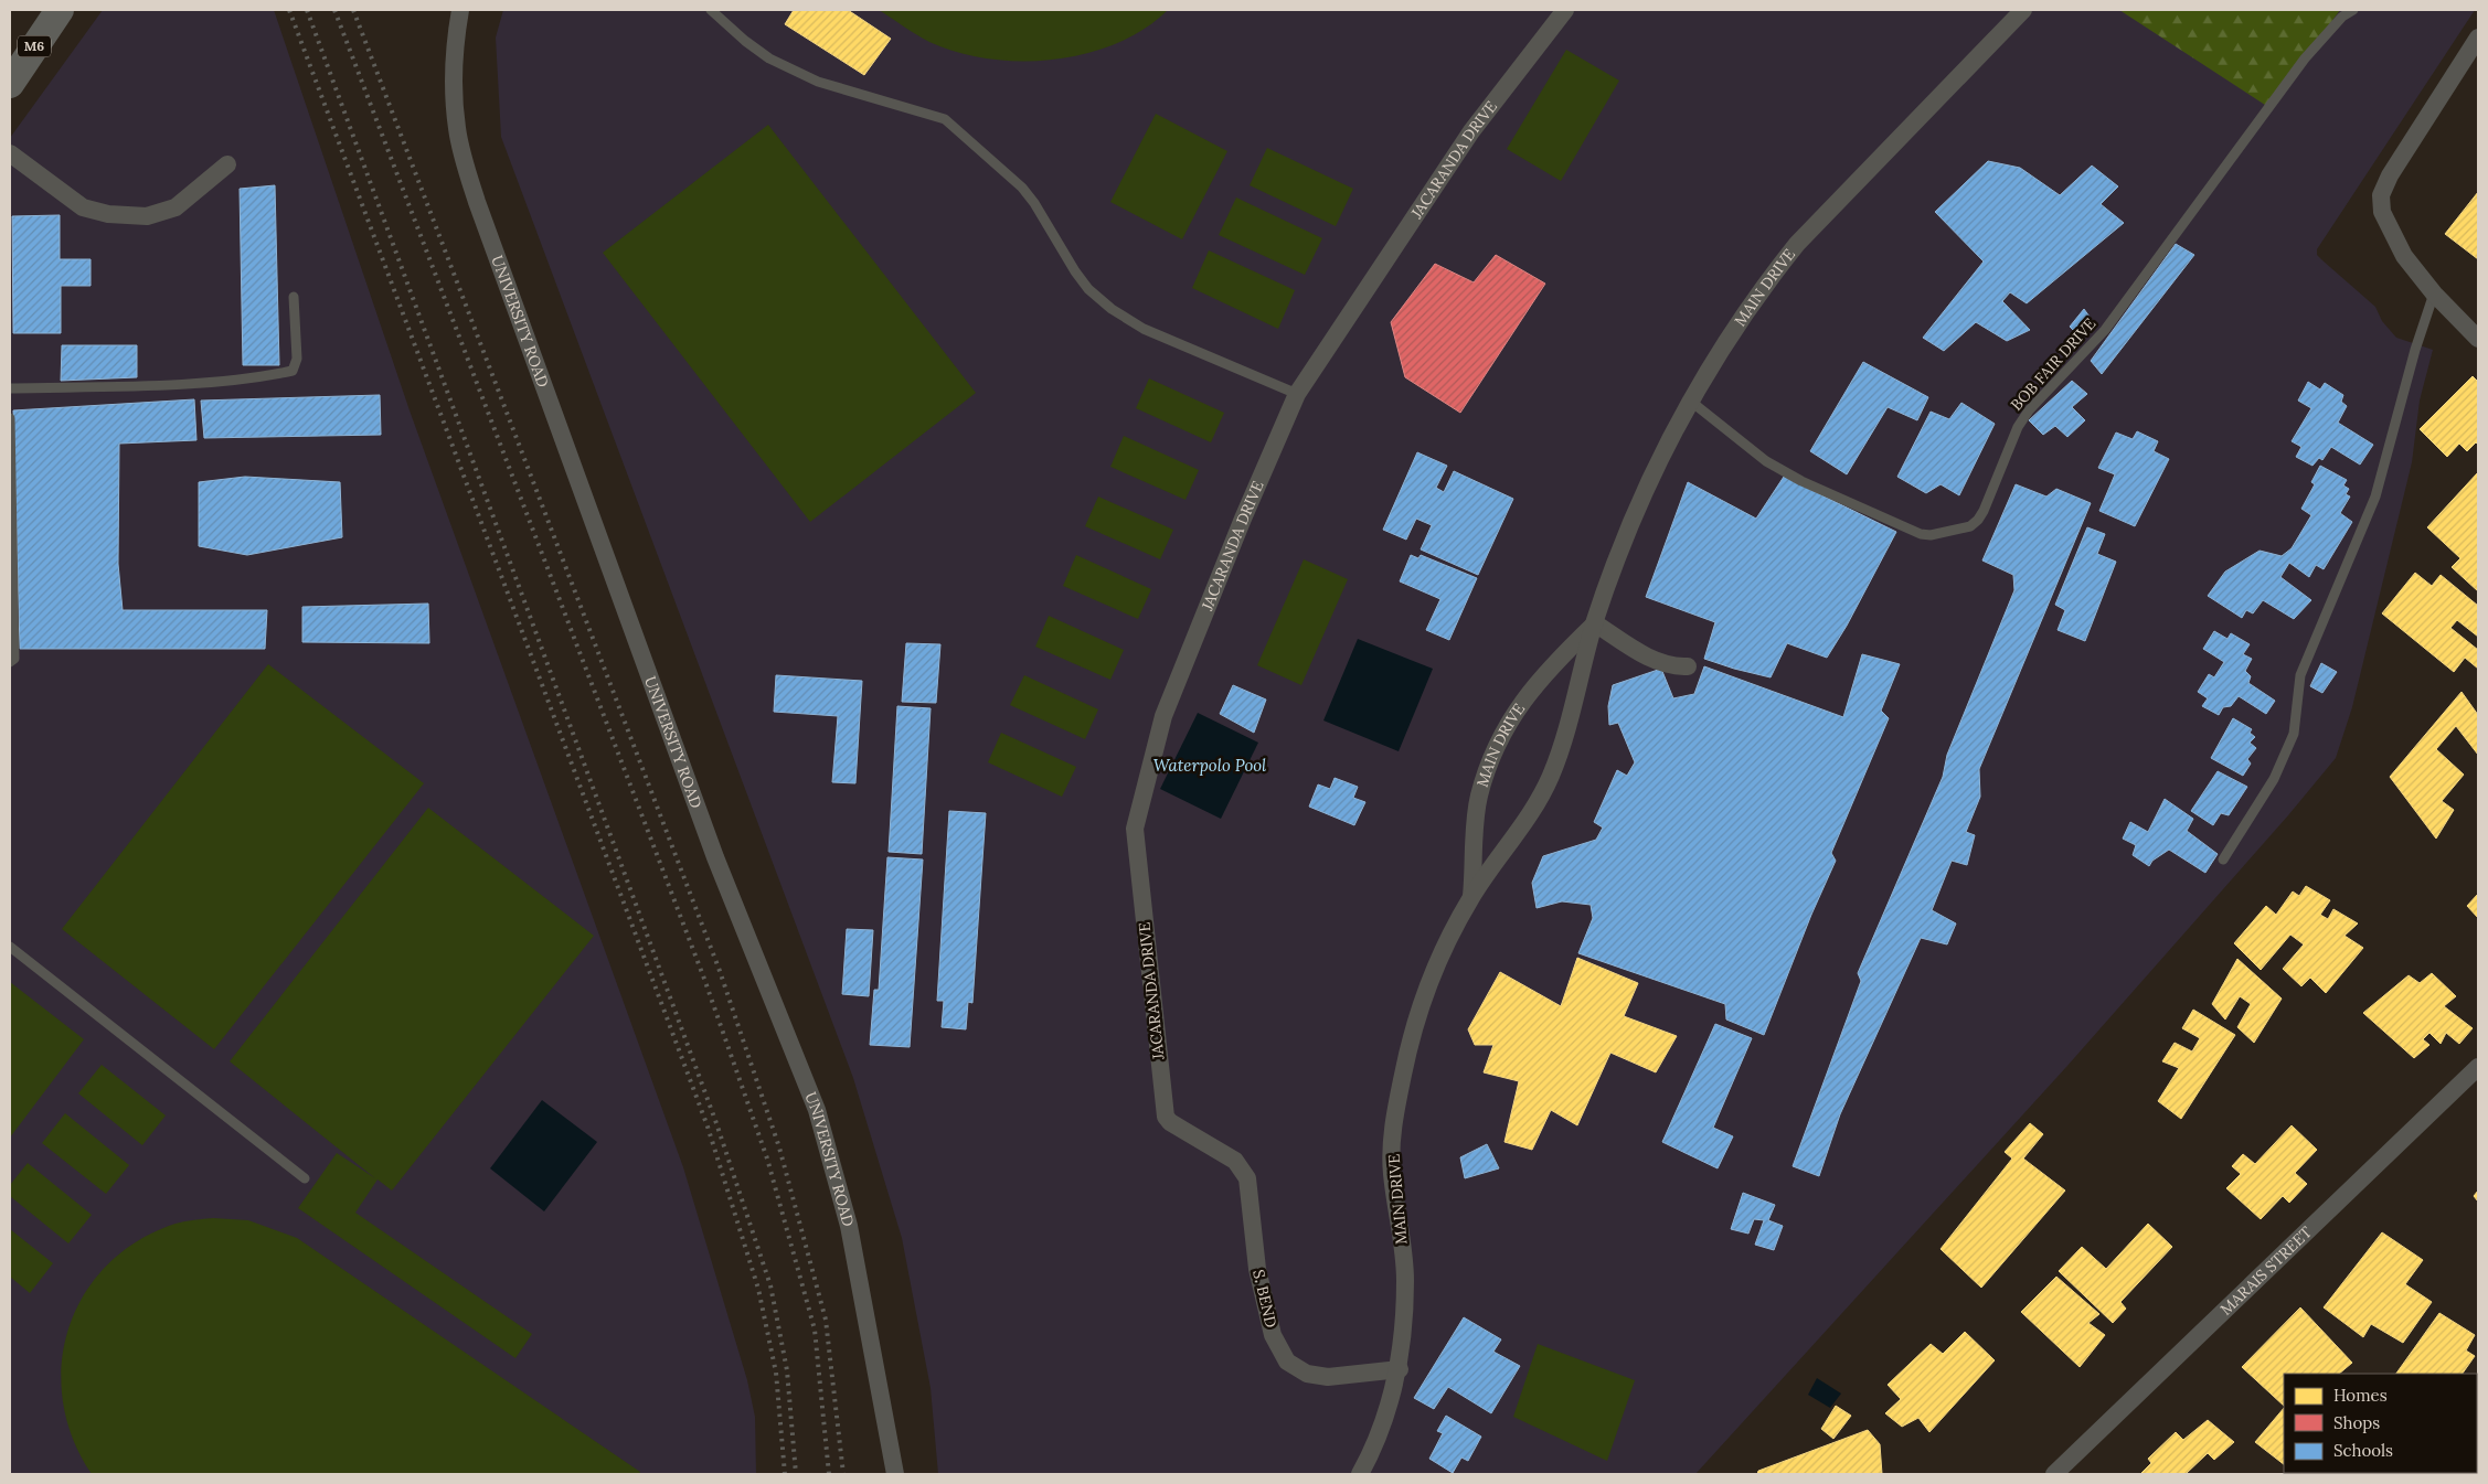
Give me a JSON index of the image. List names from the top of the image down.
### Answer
{
  "streets": {
    "main road": ["M6"],
    "street": [
      "JACARANDA DRIVE",
      "MAIN DRIVE",
      "UNIVERSITY ROAD",
      "MARAIS STREET",
      "S. BEND"
    ],
    "lane": ["BOB FAIR DRIVE"]
  },
  "crossings": [
    ["JACARANDA DRIVE", "S. BEND"],
    ["MAIN DRIVE", "BOB FAIR DRIVE"],
    ["MAIN DRIVE", "S. BEND"]
  ],
  "water": ["Waterpolo Pool"],
  "legend": ["Homes", "Shops", "Schools"]
}
